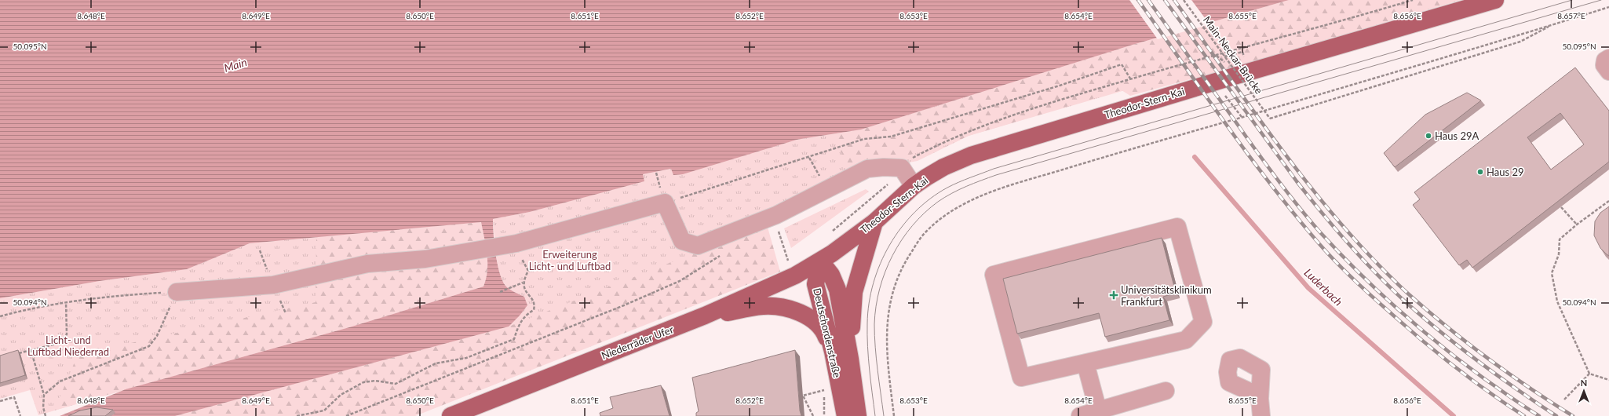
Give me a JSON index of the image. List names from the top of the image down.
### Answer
{
  "streets": {
    "main road": ["Theodor-Stern-Kai", "Deutschordenstraße", "Niederräder Ufer"],
    "path": ["Main-Neckar-Brücke"]
  },
  "crossings": [
    ["Theodor-Stern-Kai", "Deutschordenstraße"],
    ["Theodor-Stern-Kai", "Niederräder Ufer"],
    ["Deutschordenstraße", "Niederräder Ufer"]
  ],
  "water": ["Main", "Luderbach"],
  "parks": ["Erweiterung Licht- und Luftbad", "Licht- und Luftbad Niederrad"],
  "places": {
    "other": ["Haus 29A", "Haus 29"],
    "health": ["Universitätsklinikum Frankfurt"]
  },
  "north": "top",
  "coordinates": [
    "8.648°E",
    "8.649°E",
    "8.650°E",
    "8.651°E",
    "8.652°E",
    "8.653°E",
    "8.654°E",
    "8.655°E",
    "8.656°E",
    "8.657°E",
    "50.095°N",
    "50.094°N"
  ]
}
